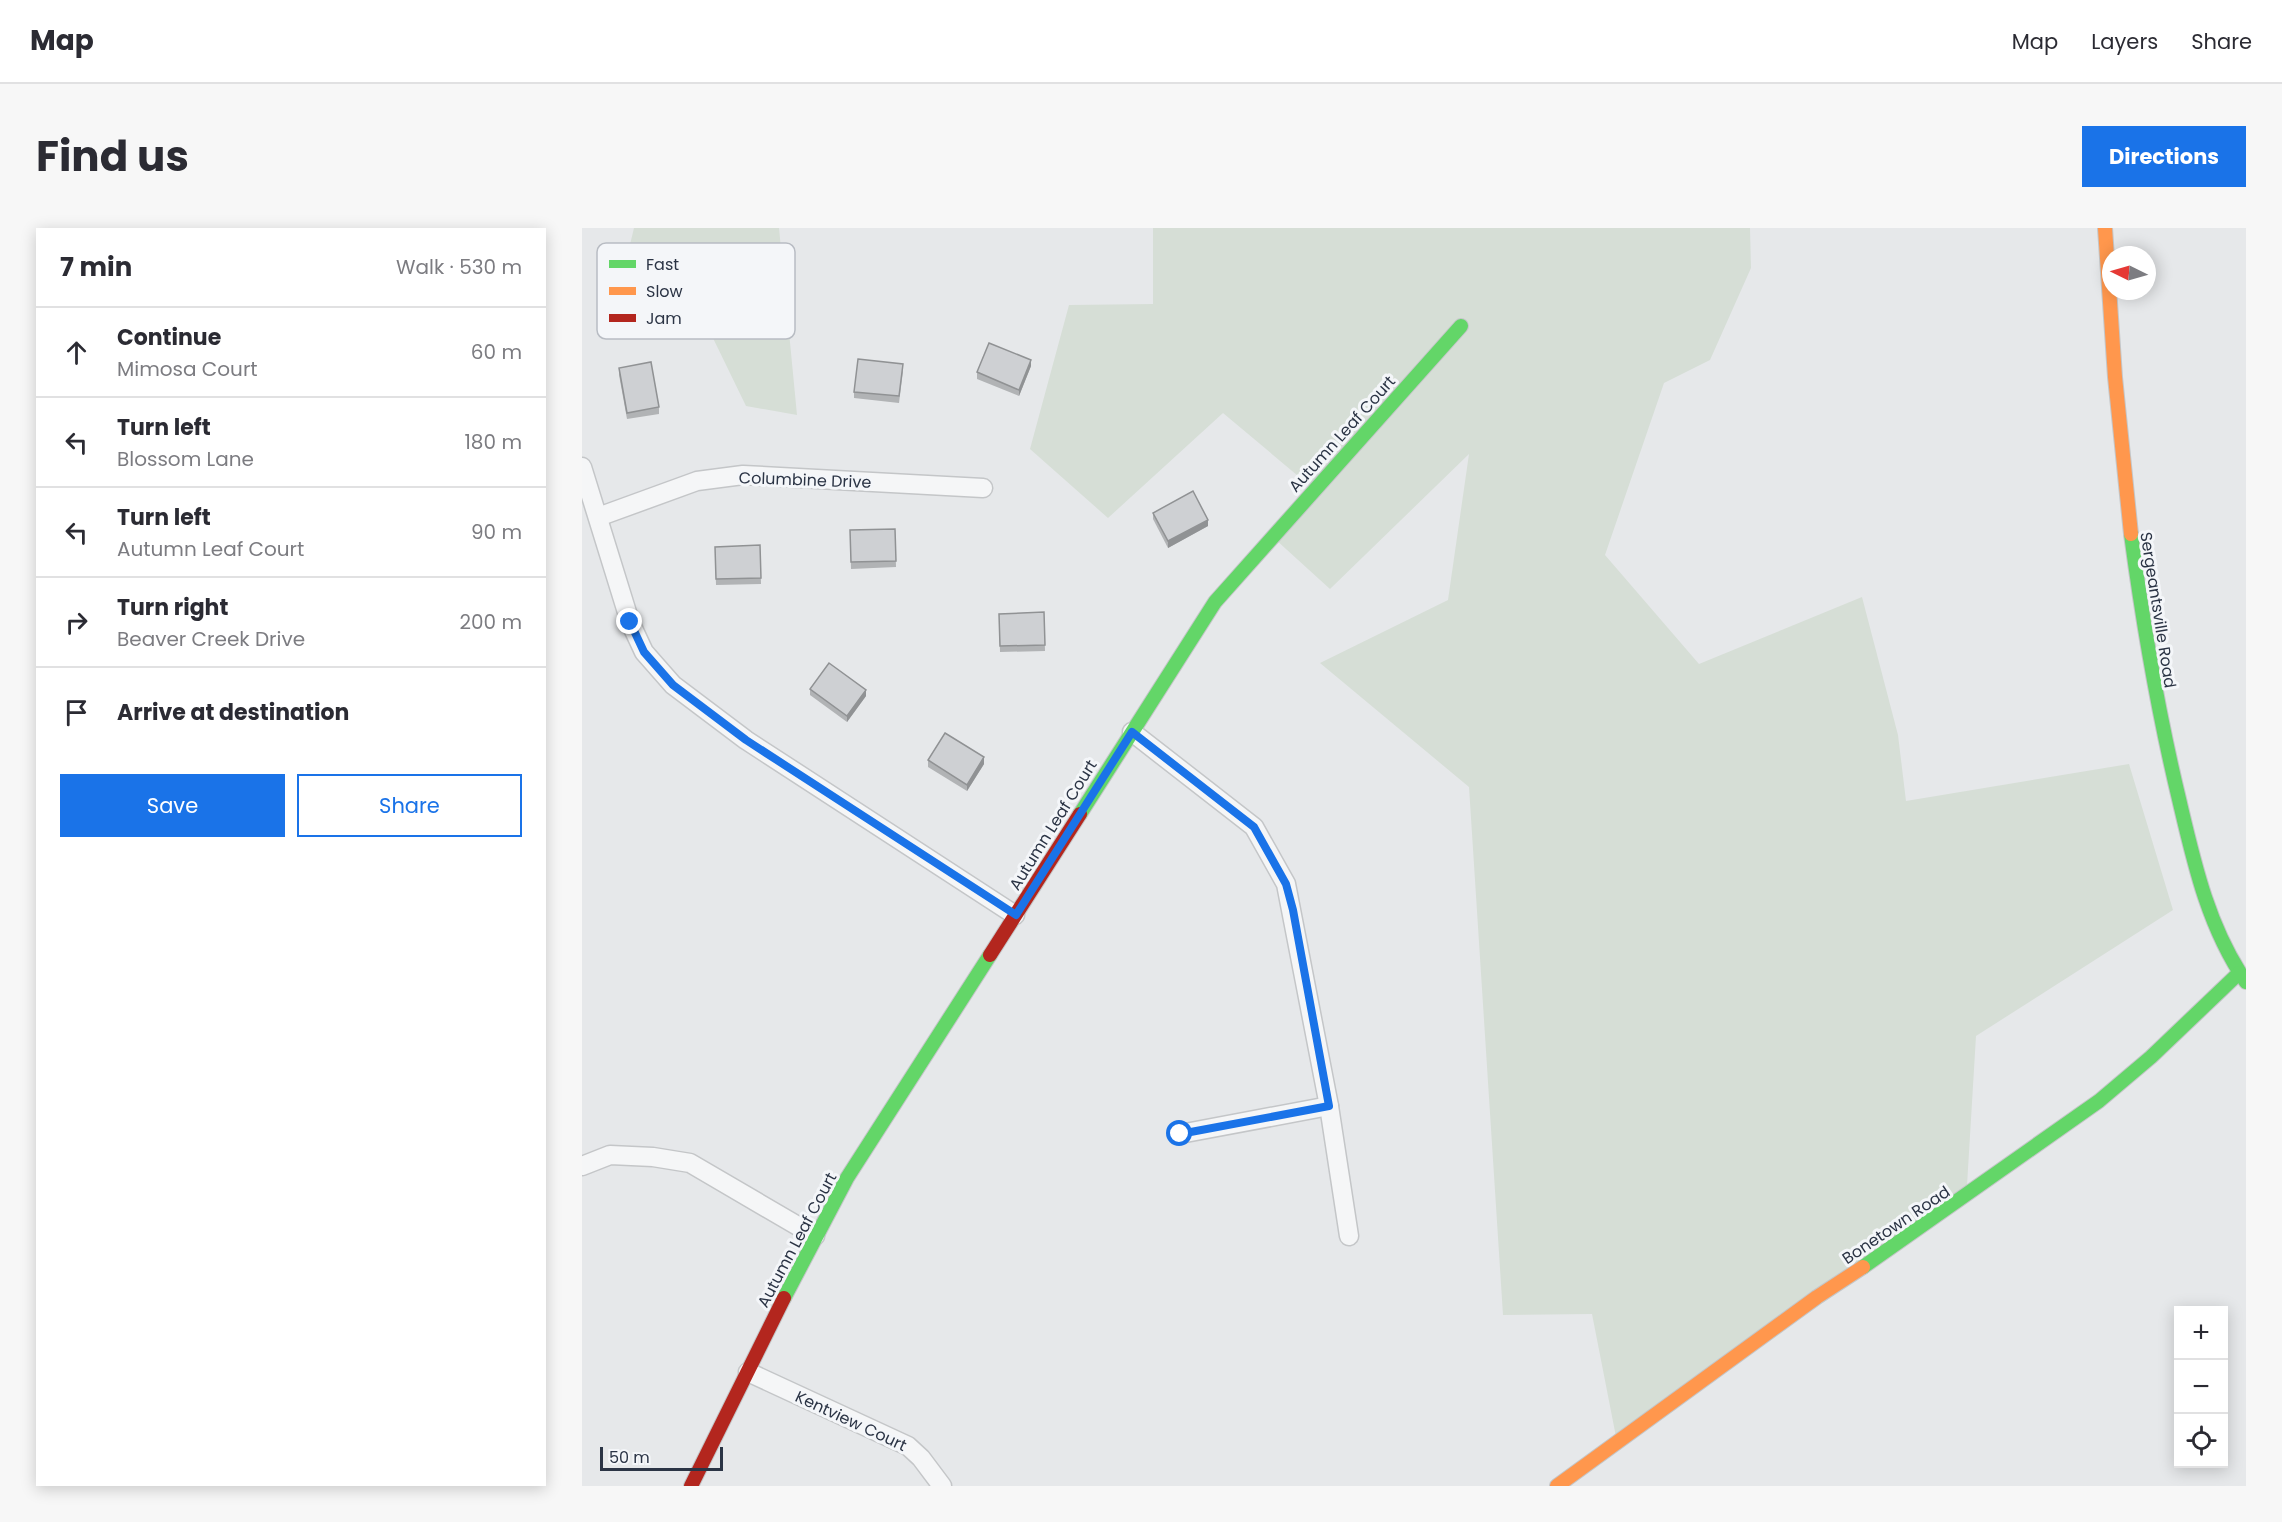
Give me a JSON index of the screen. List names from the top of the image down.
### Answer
{
  "streets": {
    "street": [
      "Autumn Leaf Court",
      "Columbine Drive",
      "Sergeantsville Road",
      "Bonetown Road",
      "Kentview Court"
    ]
  },
  "crossings": [
    ["Autumn Leaf Court", "Kentview Court"],
    ["Sergeantsville Road", "Bonetown Road"]
  ],
  "legend": ["Fast", "Slow", "Jam"],
  "scale_bar": "50 m",
  "north": "left",
  "page": {
    "header": "Map",
    "nav": ["Map", "Layers", "Share"],
    "title": "Find us",
    "buttons": [
      "Directions",
      ["Save", "Share"]
    ],
    "heading": ["7 min", "Walk · 530 m"],
    "list": [
      ["Continue", "Mimosa Court", "60 m"],
      ["Turn left", "Blossom Lane", "180 m"],
      ["Turn left", "Autumn Leaf Court", "90 m"],
      ["Turn right", "Beaver Creek Drive", "200 m"],
      "Arrive at destination"
    ],
    "map_buttons": ["+", "−"],
    "scale": "50 m"
  }
}
